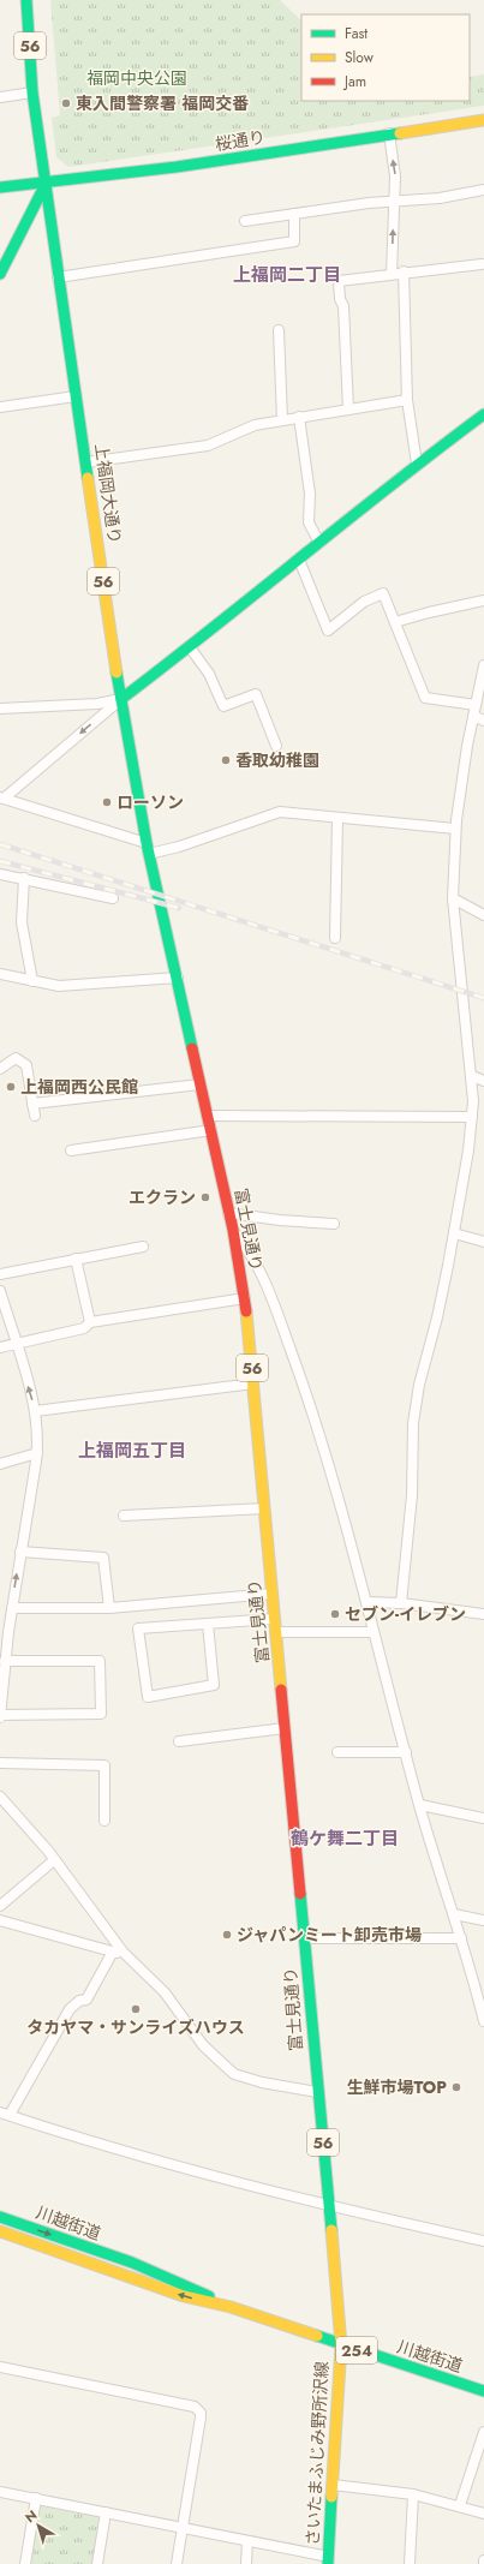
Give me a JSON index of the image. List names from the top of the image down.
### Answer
{
  "streets": {
    "main road": [
      "56",
      "桜通り",
      "上福岡大通り",
      "富士見通り",
      "川越街道",
      "254",
      "さいたまふじみ野所沢線"
    ]
  },
  "crossings": [
    ["56", "桜通り"],
    ["56", "上福岡大通り"],
    ["桜通り", "上福岡大通り"],
    ["上福岡大通り", "富士見通り"],
    ["富士見通り", "川越街道"],
    ["富士見通り", "さいたまふじみ野所沢線"],
    ["川越街道", "さいたまふじみ野所沢線"]
  ],
  "districts": ["上福岡二丁目", "上福岡五丁目", "鶴ケ舞二丁目"],
  "parks": ["福岡中央公園"],
  "places": [
    "東入間警察署 福岡交番",
    "香取幼稚園",
    "ローソン",
    "上福岡西公民館",
    "エクラン",
    "セブン-イレブン",
    "ジャパンミート卸売市場",
    "タカヤマ・サンライズハウス",
    "生鮮市場TOP"
  ],
  "legend": ["Fast", "Slow", "Jam"],
  "north": "top left"
}
